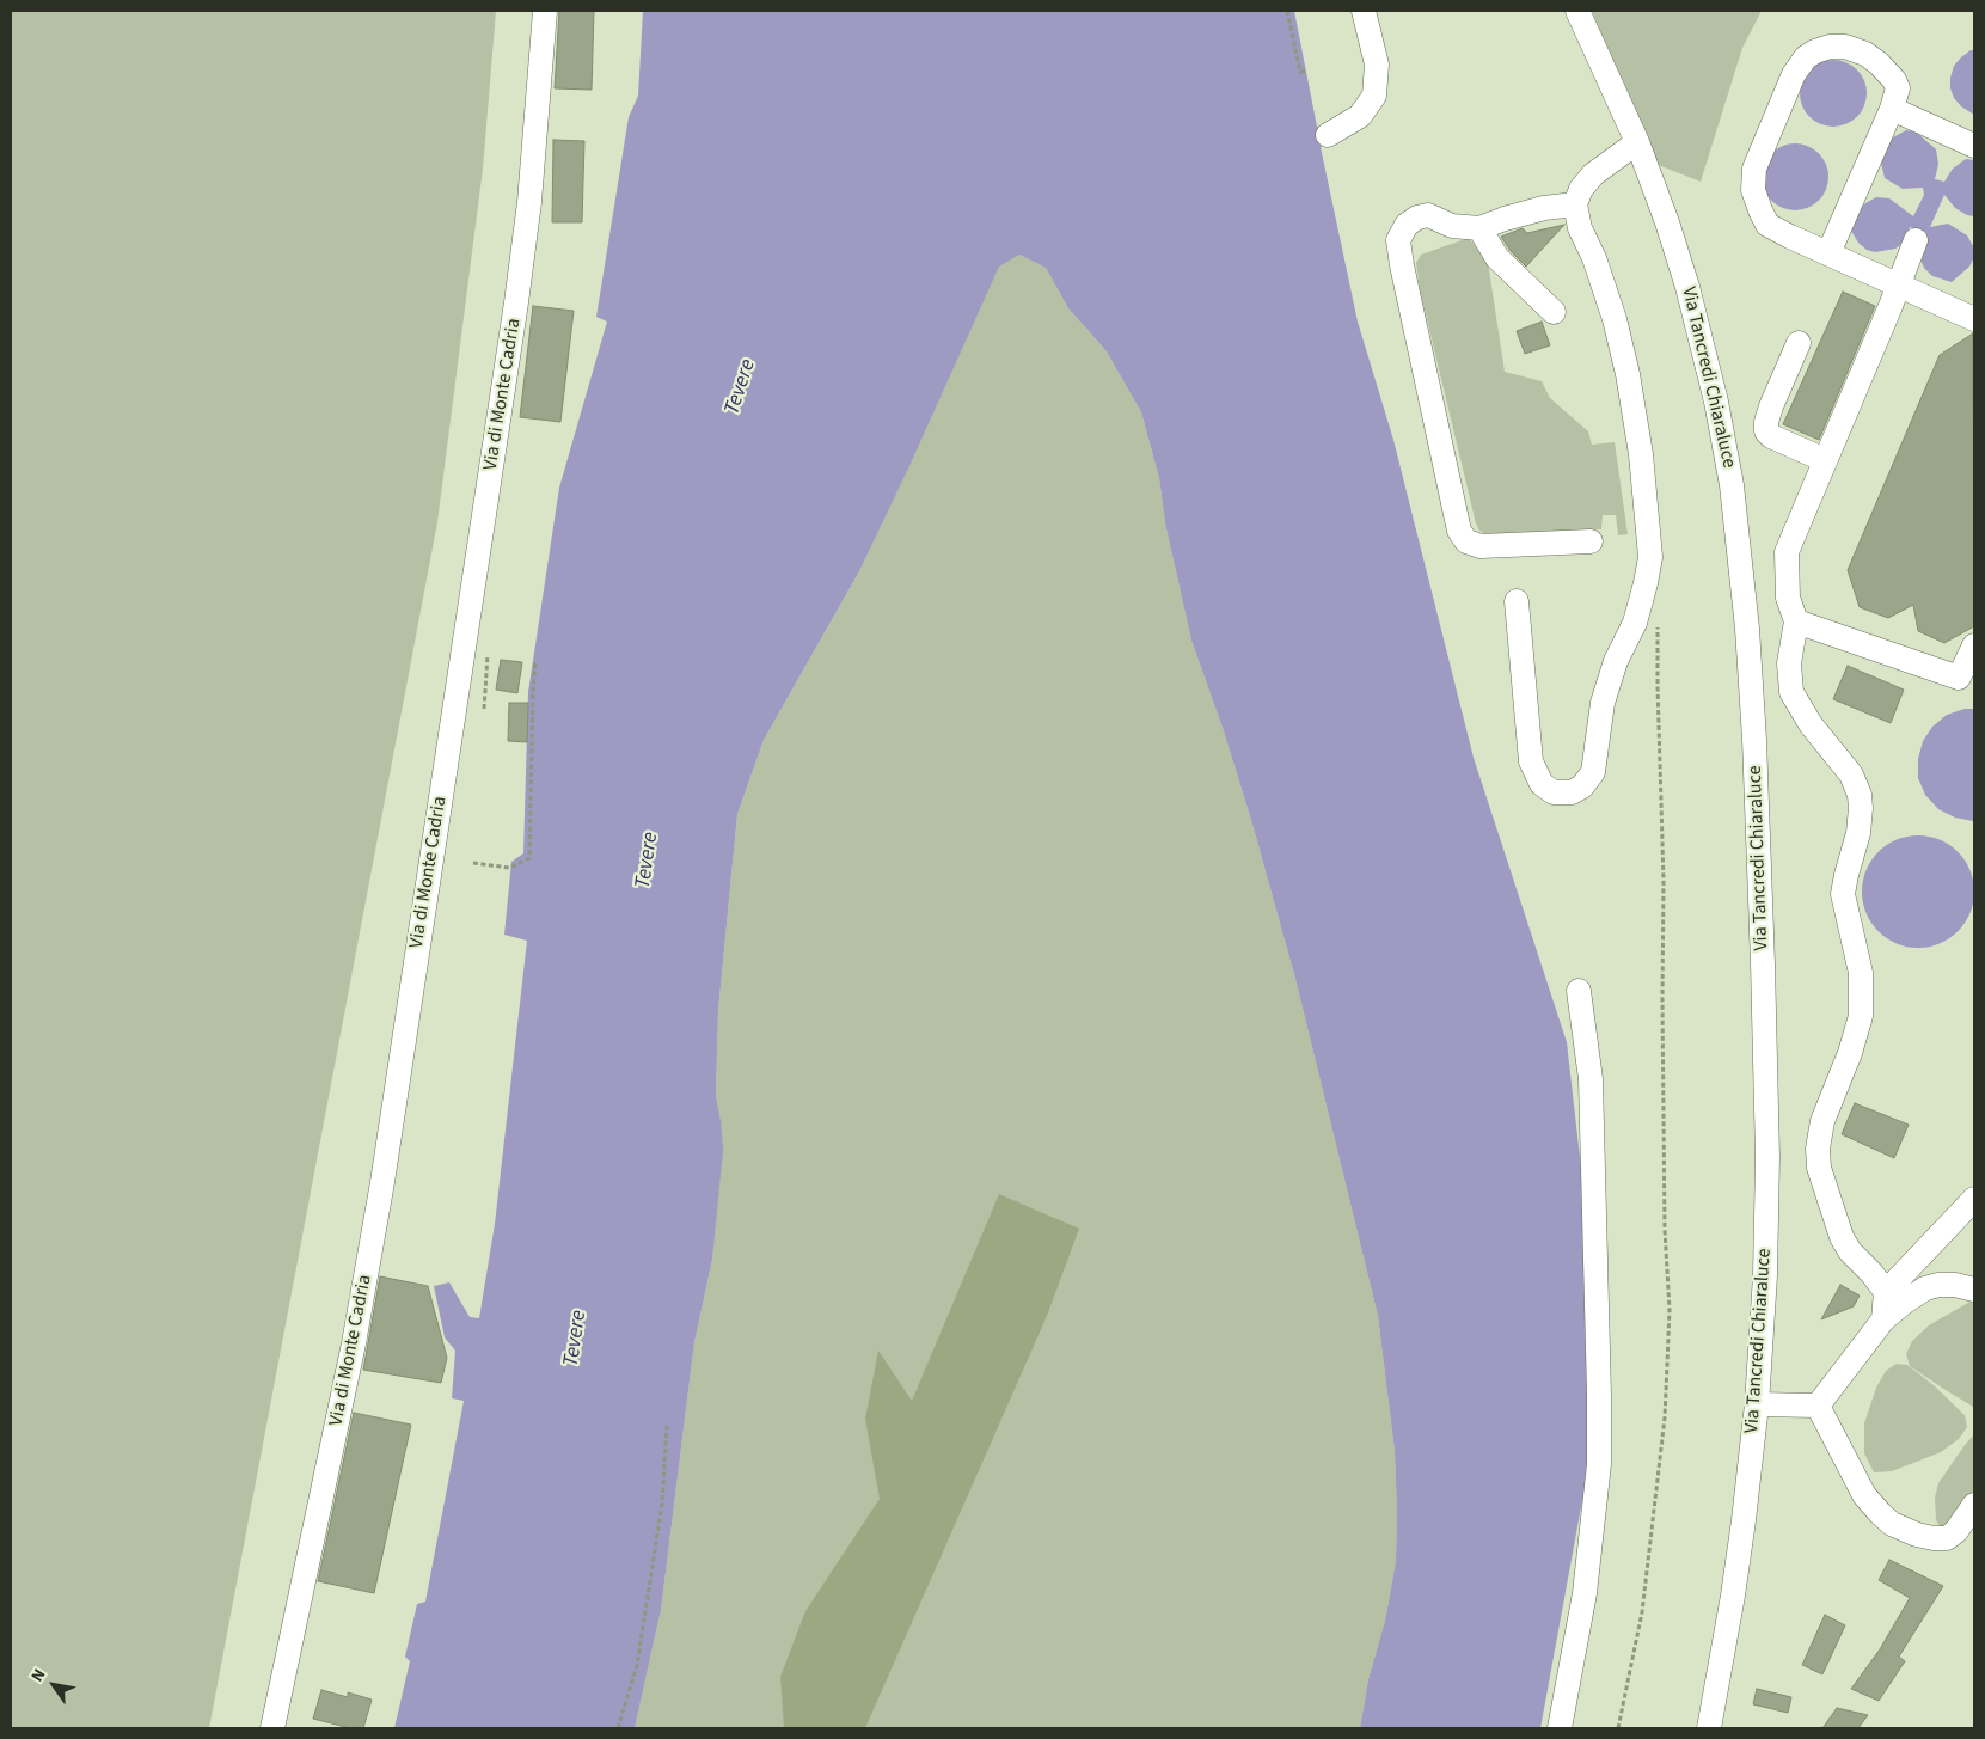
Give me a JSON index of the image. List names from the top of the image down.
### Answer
{
  "streets": {
    "street": ["Via Tancredi Chiaraluce", "Via di Monte Cadria"]
  },
  "water": ["Tevere"],
  "north": "top left"
}
